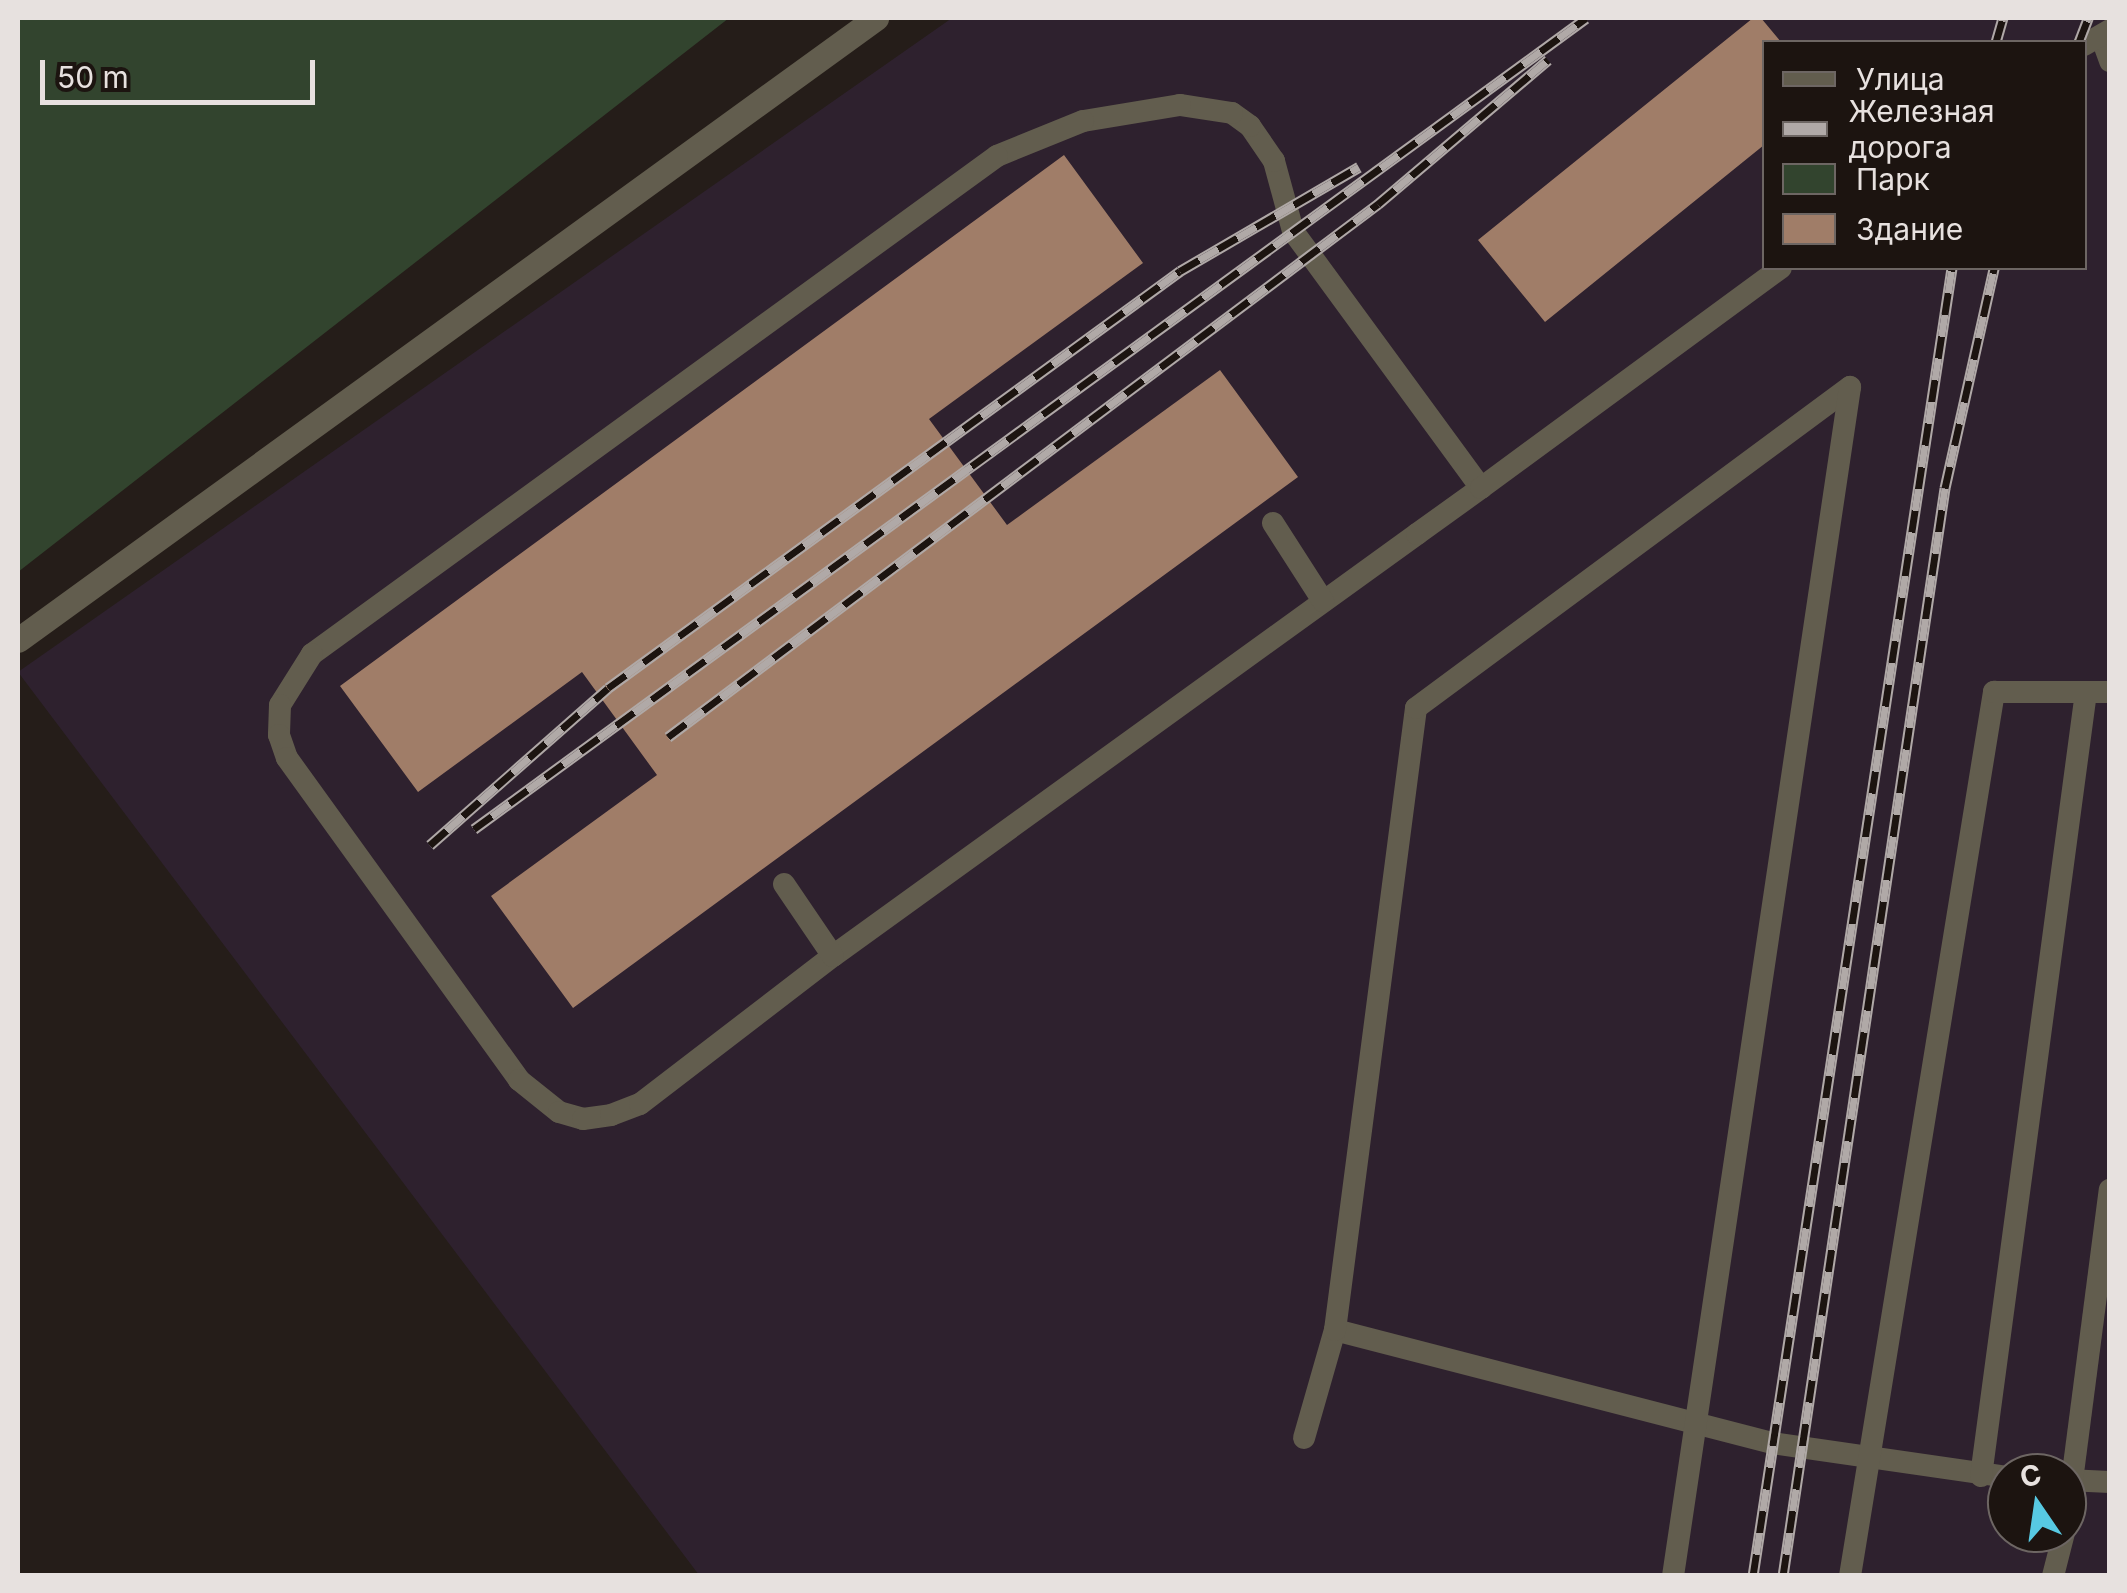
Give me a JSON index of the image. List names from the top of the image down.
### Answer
{
  "legend": [
    "Улица",
    "Железная дорога",
    "Парк",
    "Здание"
  ],
  "scale_bar": "50 m",
  "north": "top"
}
